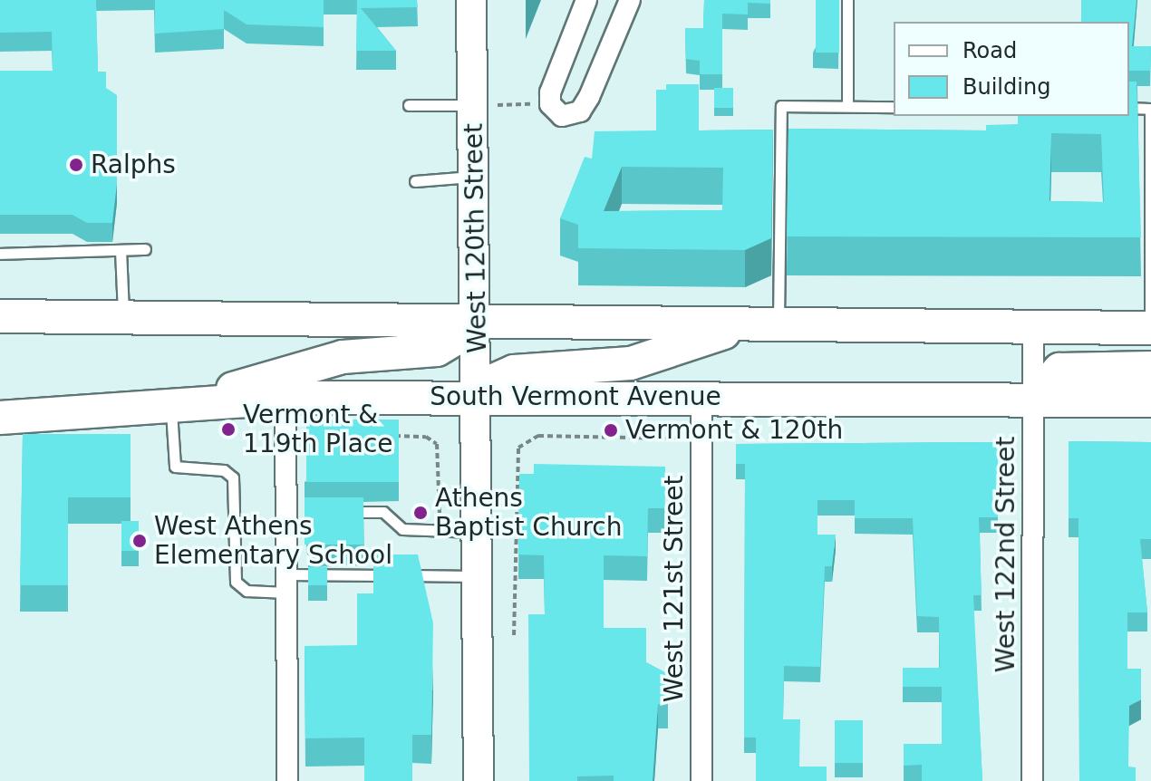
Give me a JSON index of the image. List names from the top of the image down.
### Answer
{
  "streets": {
    "main road": ["South Vermont Avenue"],
    "street": ["West 120th Street", "West 122nd Street", "West 121st Street"]
  },
  "crossings": [
    ["West 120th Street", "South Vermont Avenue"],
    ["South Vermont Avenue", "West 122nd Street"],
    ["South Vermont Avenue", "West 121st Street"]
  ],
  "places": [
    "Ralphs",
    "Vermont & 119th Place",
    "Vermont & 120th",
    "Athens Baptist Church",
    "West Athens Elementary School"
  ],
  "legend": ["Road", "Building"]
}
